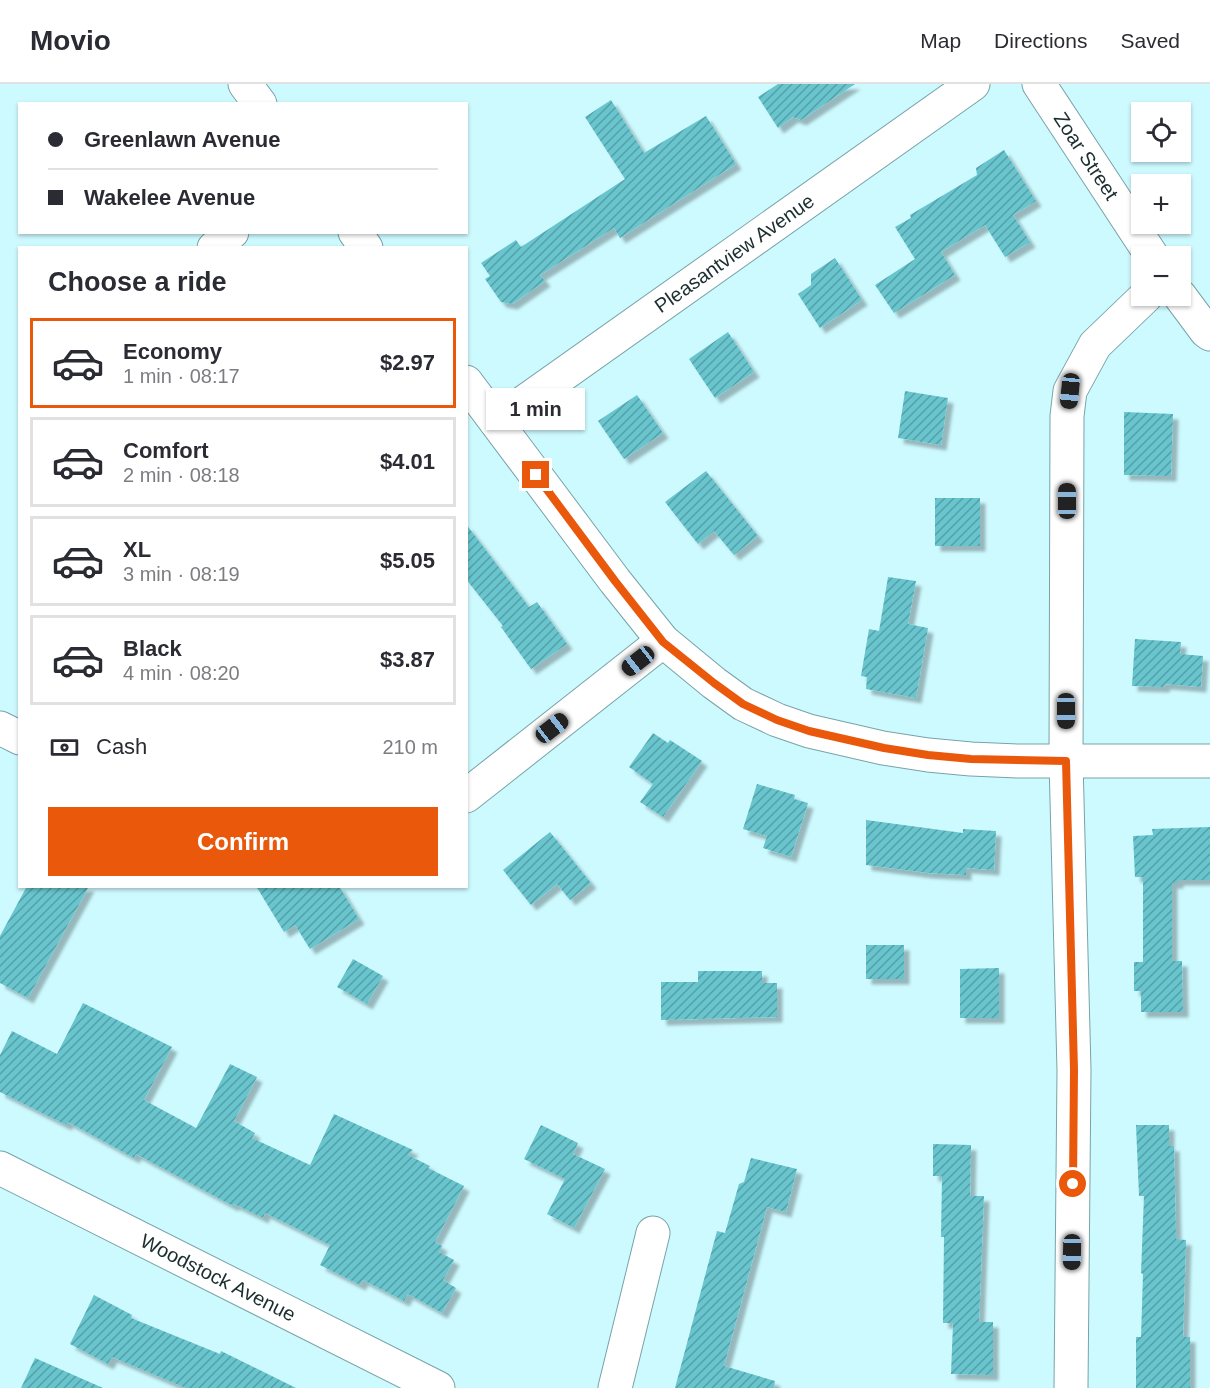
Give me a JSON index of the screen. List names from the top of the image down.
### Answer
{
  "streets": {
    "street": ["Zoar Street", "Pleasantview Avenue", "Woodstock Avenue"]
  },
  "page": {
    "header": "Movio",
    "nav": ["Map", "Directions", "Saved"],
    "map_buttons": ["+", "−"],
    "banner": ["Greenlawn Avenue", "Wakelee Avenue"],
    "heading": "Choose a ride",
    "list": [
      {
        "name": "Economy",
        "note": "1 min · 08:17",
        "value": "$2.97"
      },
      {
        "name": "Comfort",
        "note": "2 min · 08:18",
        "value": "$4.01"
      },
      {
        "name": "XL",
        "note": "3 min · 08:19",
        "value": "$5.05"
      },
      {
        "name": "Black",
        "note": "4 min · 08:20",
        "value": "$3.87"
      }
    ],
    "bubble": "1 min",
    "pay": ["Cash", "210 m"],
    "buttons": "Confirm"
  }
}
